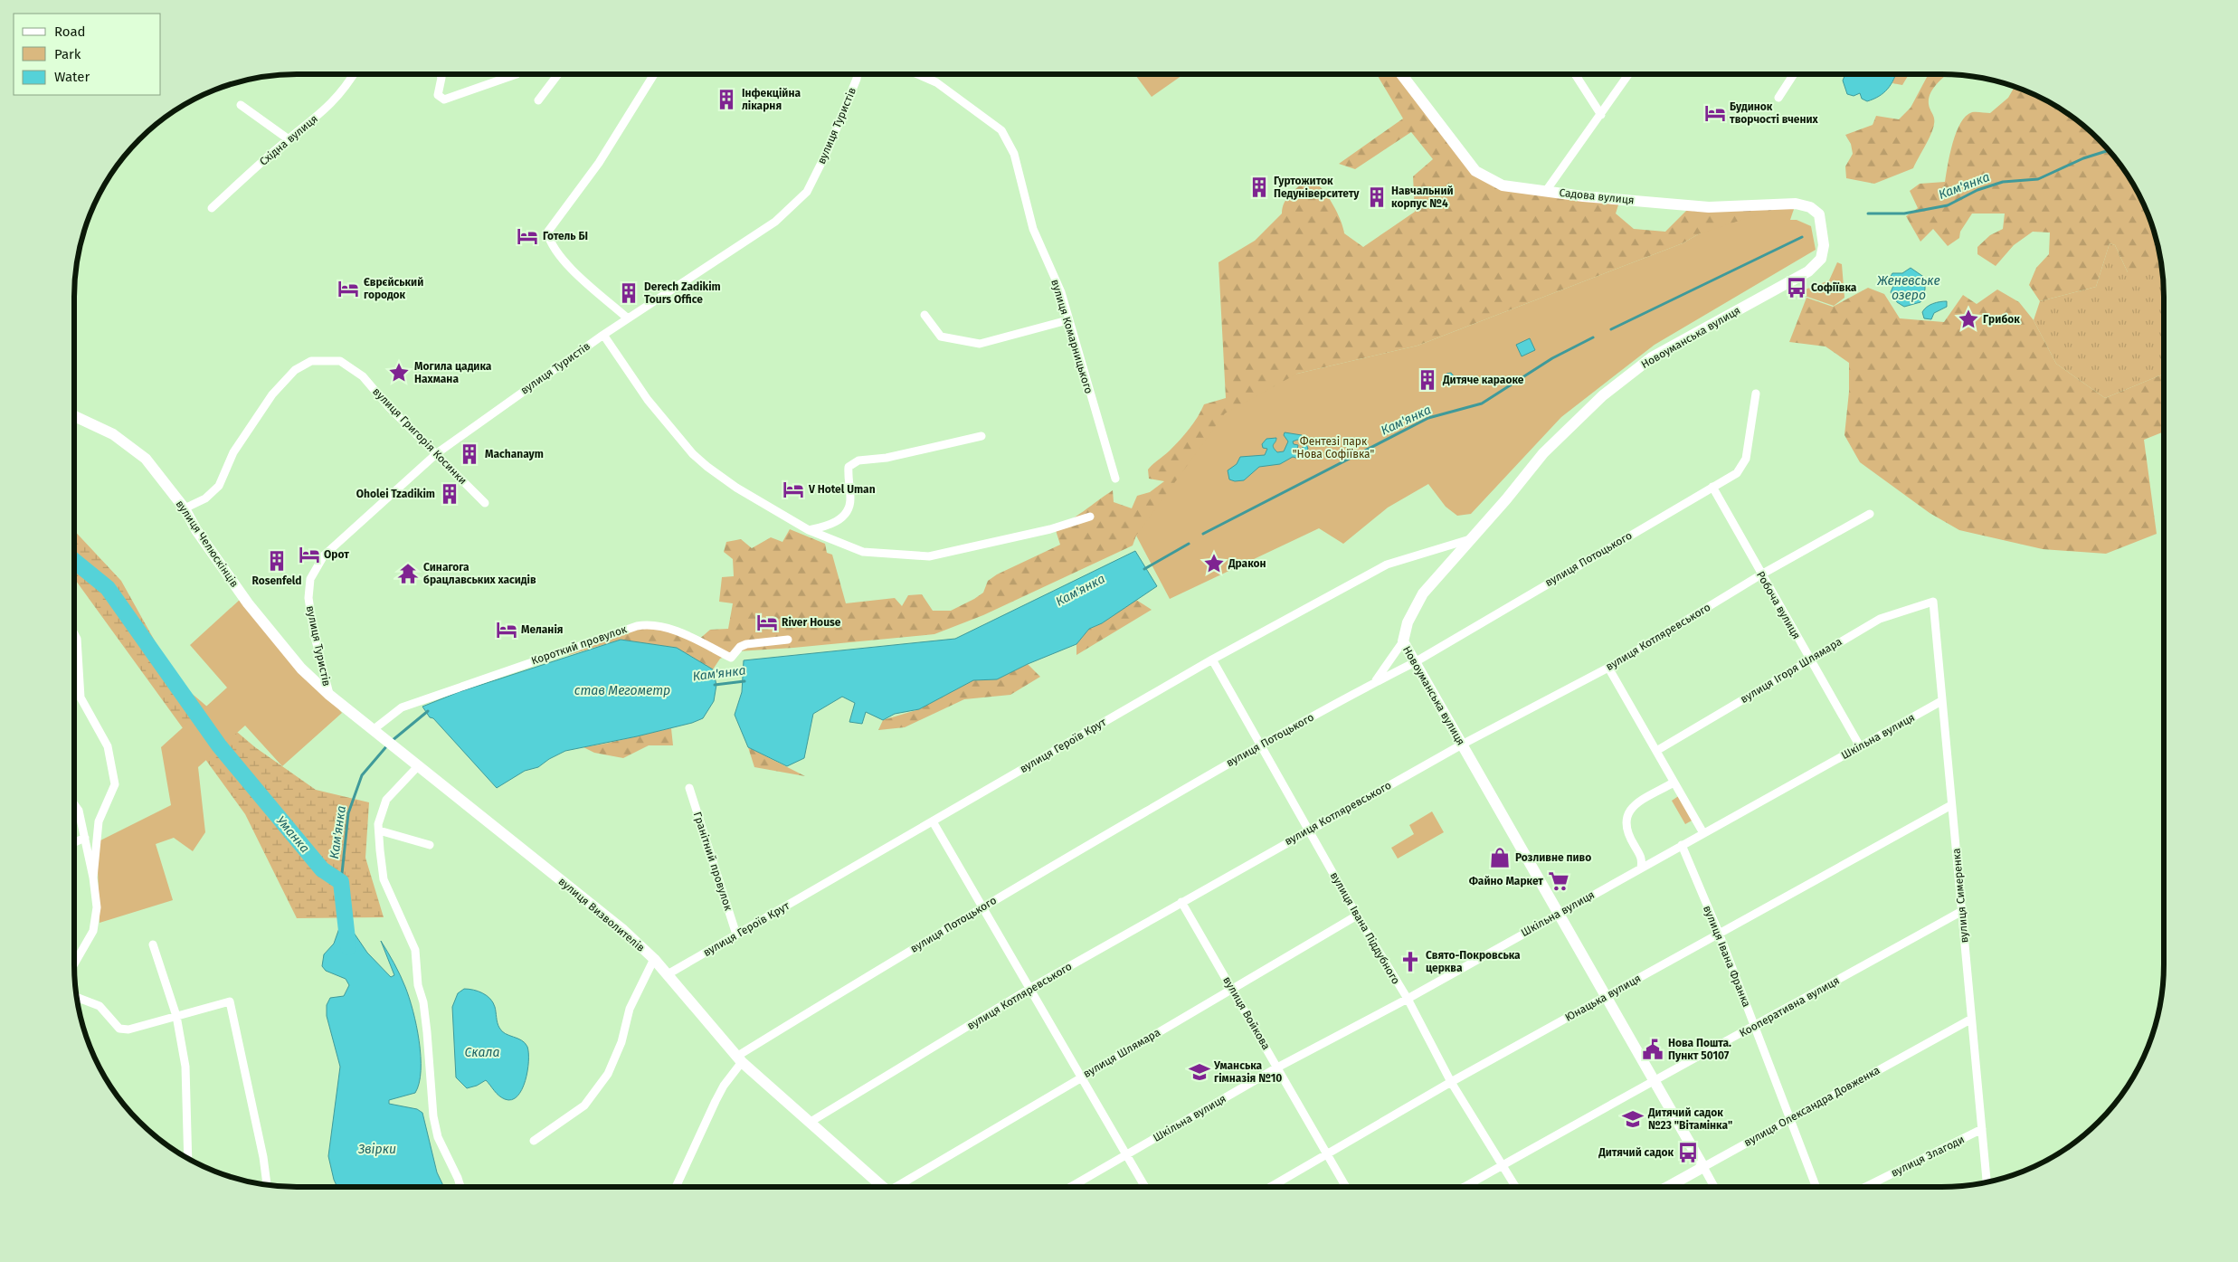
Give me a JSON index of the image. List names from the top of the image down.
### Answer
{
  "streets": {
    "street": [
      "вулиця Туристів",
      "Східна вулиця",
      "Садова вулиця",
      "вулиця Комарницького",
      "Новоуманська вулиця",
      "вулиця Григорія Косинки",
      "вулиця Челюскінців",
      "вулиця Потоцького",
      "Робоча вулиця",
      "вулиця Котляревського",
      "Короткий провулок",
      "вулиця Ігоря Шлямара",
      "Шкільна вулиця",
      "вулиця Героїв Крут",
      "Гранітний провулок",
      "вулиця Симеренка",
      "вулиця Визволителів",
      "вулиця Івана Піддубного",
      "вулиця Івана Франка",
      "Юнацька вулиця",
      "Кооперативна вулиця",
      "вулиця Войкова",
      "вулиця Шлямара",
      "вулиця Олександра Довженка",
      "вулиця Злагоди"
    ]
  },
  "crossings": [
    ["вулиця Туристів", "вулиця Григорія Косинки"],
    ["вулиця Туристів", "вулиця Челюскінців"],
    ["вулиця Туристів", "вулиця Визволителів"],
    ["Садова вулиця", "Новоуманська вулиця"],
    ["Новоуманська вулиця", "вулиця Потоцького"],
    ["Новоуманська вулиця", "вулиця Котляревського"],
    ["Новоуманська вулиця", "Шкільна вулиця"],
    ["Новоуманська вулиця", "вулиця Героїв Крут"],
    ["Новоуманська вулиця", "Юнацька вулиця"],
    ["Новоуманська вулиця", "Кооперативна вулиця"],
    ["Новоуманська вулиця", "вулиця Олександра Довженка"],
    ["вулиця Григорія Косинки", "вулиця Челюскінців"],
    ["вулиця Челюскінців", "вулиця Визволителів"],
    ["вулиця Потоцького", "Робоча вулиця"],
    ["вулиця Потоцького", "вулиця Визволителів"],
    ["вулиця Потоцького", "вулиця Івана Піддубного"],
    ["Робоча вулиця", "вулиця Котляревського"],
    ["Робоча вулиця", "вулиця Ігоря Шлямара"],
    ["Робоча вулиця", "Шкільна вулиця"],
    ["вулиця Котляревського", "вулиця Визволителів"],
    ["вулиця Котляревського", "вулиця Івана Піддубного"],
    ["вулиця Котляревського", "вулиця Войкова"],
    ["Короткий провулок", "вулиця Визволителів"],
    ["вулиця Ігоря Шлямара", "вулиця Симеренка"],
    ["Шкільна вулиця", "вулиця Симеренка"],
    ["Шкільна вулиця", "вулиця Івана Піддубного"],
    ["Шкільна вулиця", "вулиця Івана Франка"],
    ["Шкільна вулиця", "вулиця Войкова"],
    ["вулиця Героїв Крут", "Гранітний провулок"],
    ["вулиця Героїв Крут", "вулиця Визволителів"],
    ["вулиця Героїв Крут", "вулиця Івана Піддубного"],
    ["вулиця Симеренка", "Юнацька вулиця"],
    ["вулиця Симеренка", "Кооперативна вулиця"],
    ["вулиця Симеренка", "вулиця Олександра Довженка"],
    ["вулиця Симеренка", "вулиця Злагоди"],
    ["вулиця Івана Піддубного", "Юнацька вулиця"],
    ["вулиця Івана Піддубного", "Кооперативна вулиця"],
    ["вулиця Івана Піддубного", "вулиця Шлямара"],
    ["вулиця Івана Франка", "Юнацька вулиця"],
    ["вулиця Івана Франка", "Кооперативна вулиця"],
    ["вулиця Івана Франка", "вулиця Олександра Довженка"],
    ["Юнацька вулиця", "вулиця Войкова"],
    ["вулиця Войкова", "вулиця Шлямара"]
  ],
  "water": [
    "Кам'янка",
    "Женевське озеро",
    "став Мегометр",
    "Уманка",
    "Скала",
    "Звірки"
  ],
  "parks": ["Фентезі парк \"Нова Софіївка\""],
  "places": {
    "building": [
      "Інфекційна лікарня",
      "Гуртожиток Педуніверситету",
      "Навчальний корпус №4",
      "Derech Zadikim Tours Office",
      "Дитяче караоке",
      "Machanaym",
      "Oholei Tzadikim",
      "Rosenfeld"
    ],
    "hotel": [
      "Будинок творчості вчених",
      "Готель БІ",
      "Єврєйський городок",
      "V Hotel Uman",
      "Орот",
      "River House",
      "Меланія"
    ],
    "bus stop": ["Софіївка", "Дитячий садок"],
    "place": ["Грибок", "Могила цадика Нахмана", "Дракон"],
    "temple": ["Синагога брацлавських хасидів"],
    "shop": ["Розливне пиво"],
    "supermarket": ["Файно Маркет"],
    "church": ["Свято-Покровська церква"],
    "public building": ["Нова Пошта. Пункт 50107"],
    "school or university": ["Уманська гімназія №10", "Дитячий садок №23 \"Вітамінка\""]
  },
  "legend": ["Road", "Park", "Water"]
}
